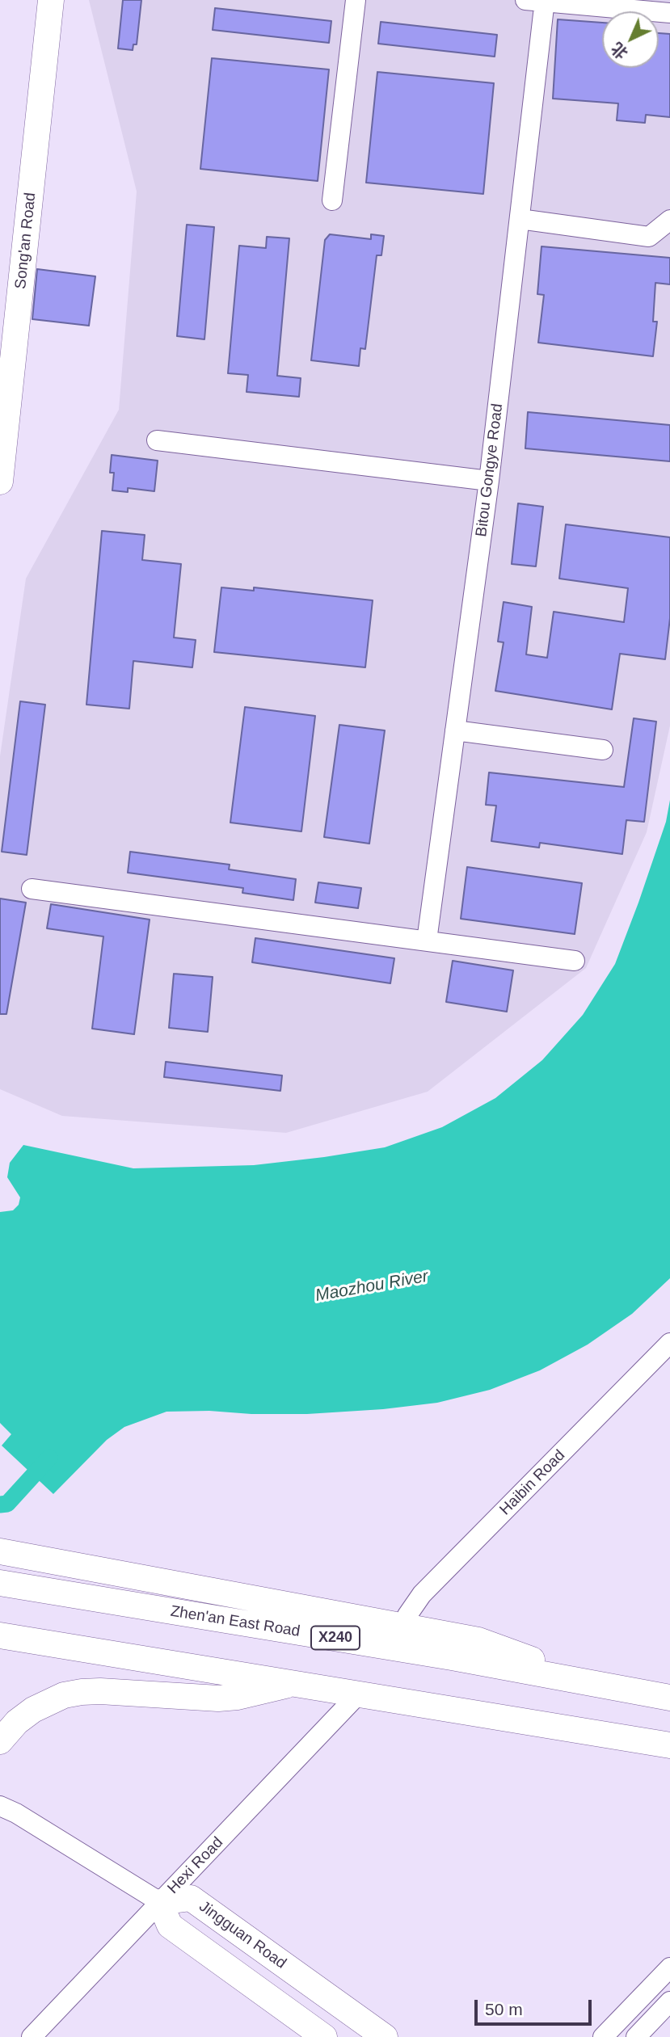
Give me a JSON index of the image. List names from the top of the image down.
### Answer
{
  "streets": {
    "main road": [
      "Song'an Road",
      "Zhen'an East Road",
      "X240",
      "Jingguan Road"
    ],
    "street": ["Bitou Gongye Road", "Haibin Road", "Hexi Road"]
  },
  "crossings": [
    ["Hexi Road", "Jingguan Road"]
  ],
  "water": ["Maozhou River"],
  "scale_bar": "50 m",
  "north": "bottom left"
}
